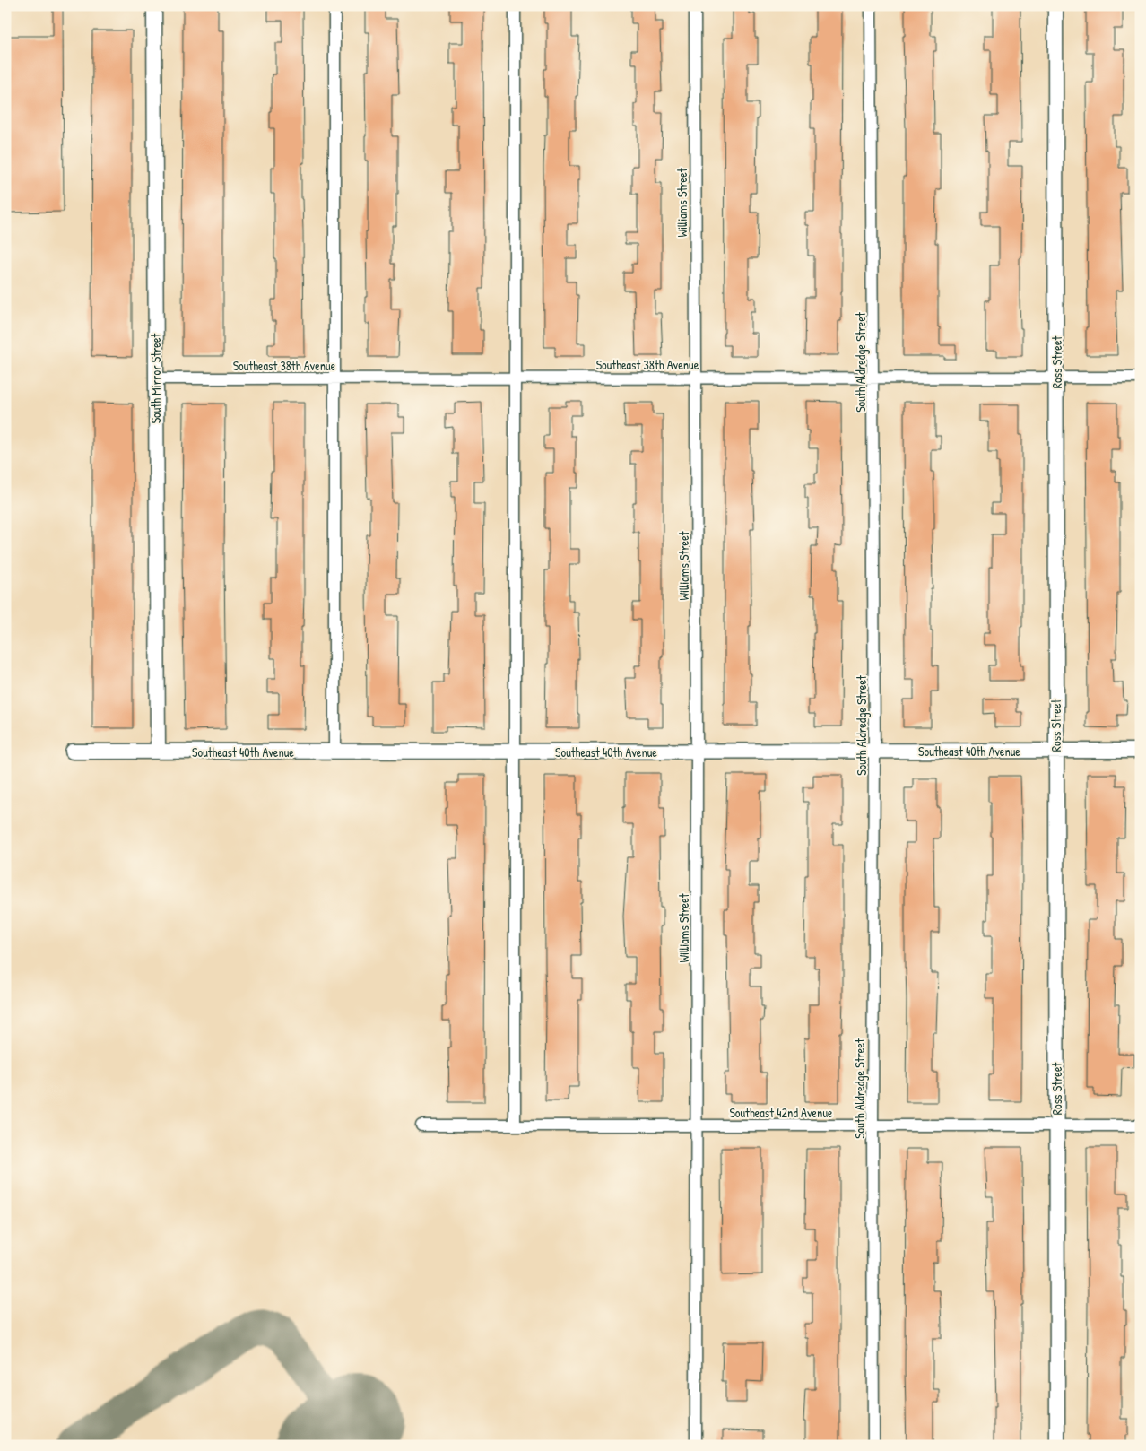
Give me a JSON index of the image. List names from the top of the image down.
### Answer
{
  "streets": {
    "street": [
      "Williams Street",
      "South Aldredge Street",
      "Ross Street",
      "Southeast 38th Avenue",
      "South Mirror Street",
      "Southeast 40th Avenue",
      "Southeast 42nd Avenue"
    ]
  },
  "crossings": [
    ["Williams Street", "Southeast 38th Avenue"],
    ["Williams Street", "Southeast 40th Avenue"],
    ["Williams Street", "Southeast 42nd Avenue"],
    ["South Aldredge Street", "Southeast 38th Avenue"],
    ["South Aldredge Street", "Southeast 40th Avenue"],
    ["South Aldredge Street", "Southeast 42nd Avenue"],
    ["Ross Street", "Southeast 38th Avenue"],
    ["Ross Street", "Southeast 40th Avenue"],
    ["Ross Street", "Southeast 42nd Avenue"],
    ["Southeast 38th Avenue", "South Mirror Street"],
    ["South Mirror Street", "Southeast 40th Avenue"]
  ]
}
